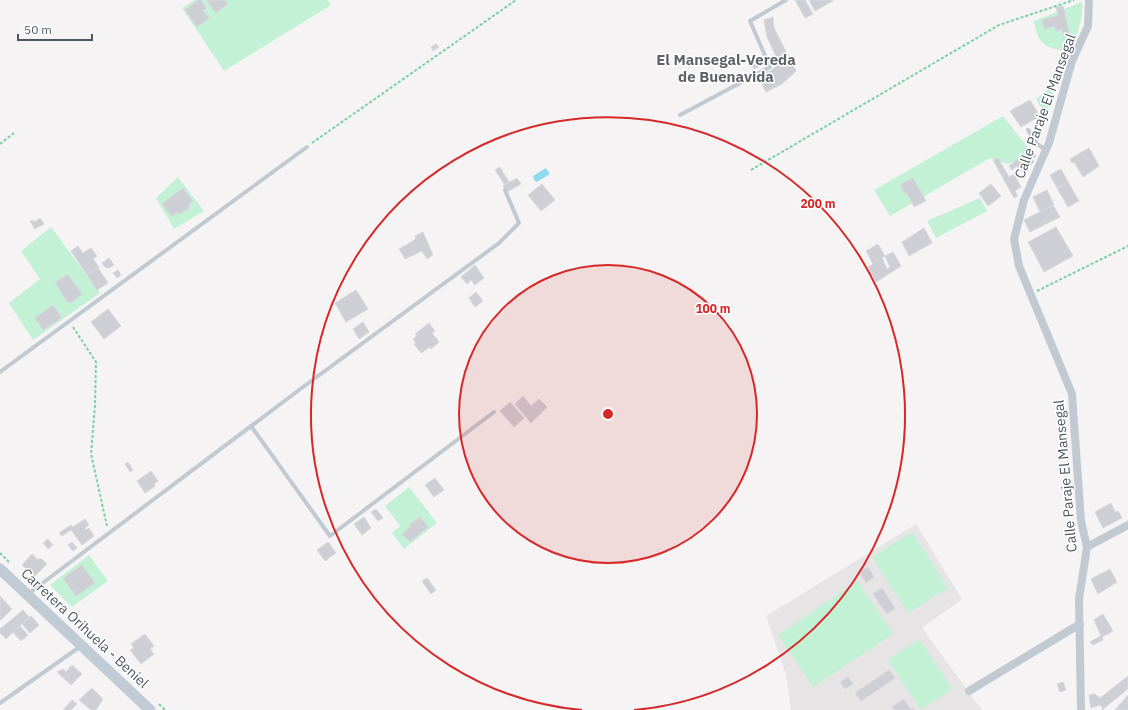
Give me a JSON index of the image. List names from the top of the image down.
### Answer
{
  "streets": {
    "main road": ["Carretera Orihuela - Beniel"],
    "street": ["Calle Paraje El Mansegal"]
  },
  "districts": ["El Mansegal-Vereda de Buenavida"],
  "scale_bar": "50 m",
  "rings": ["200 m", "100 m"]
}
